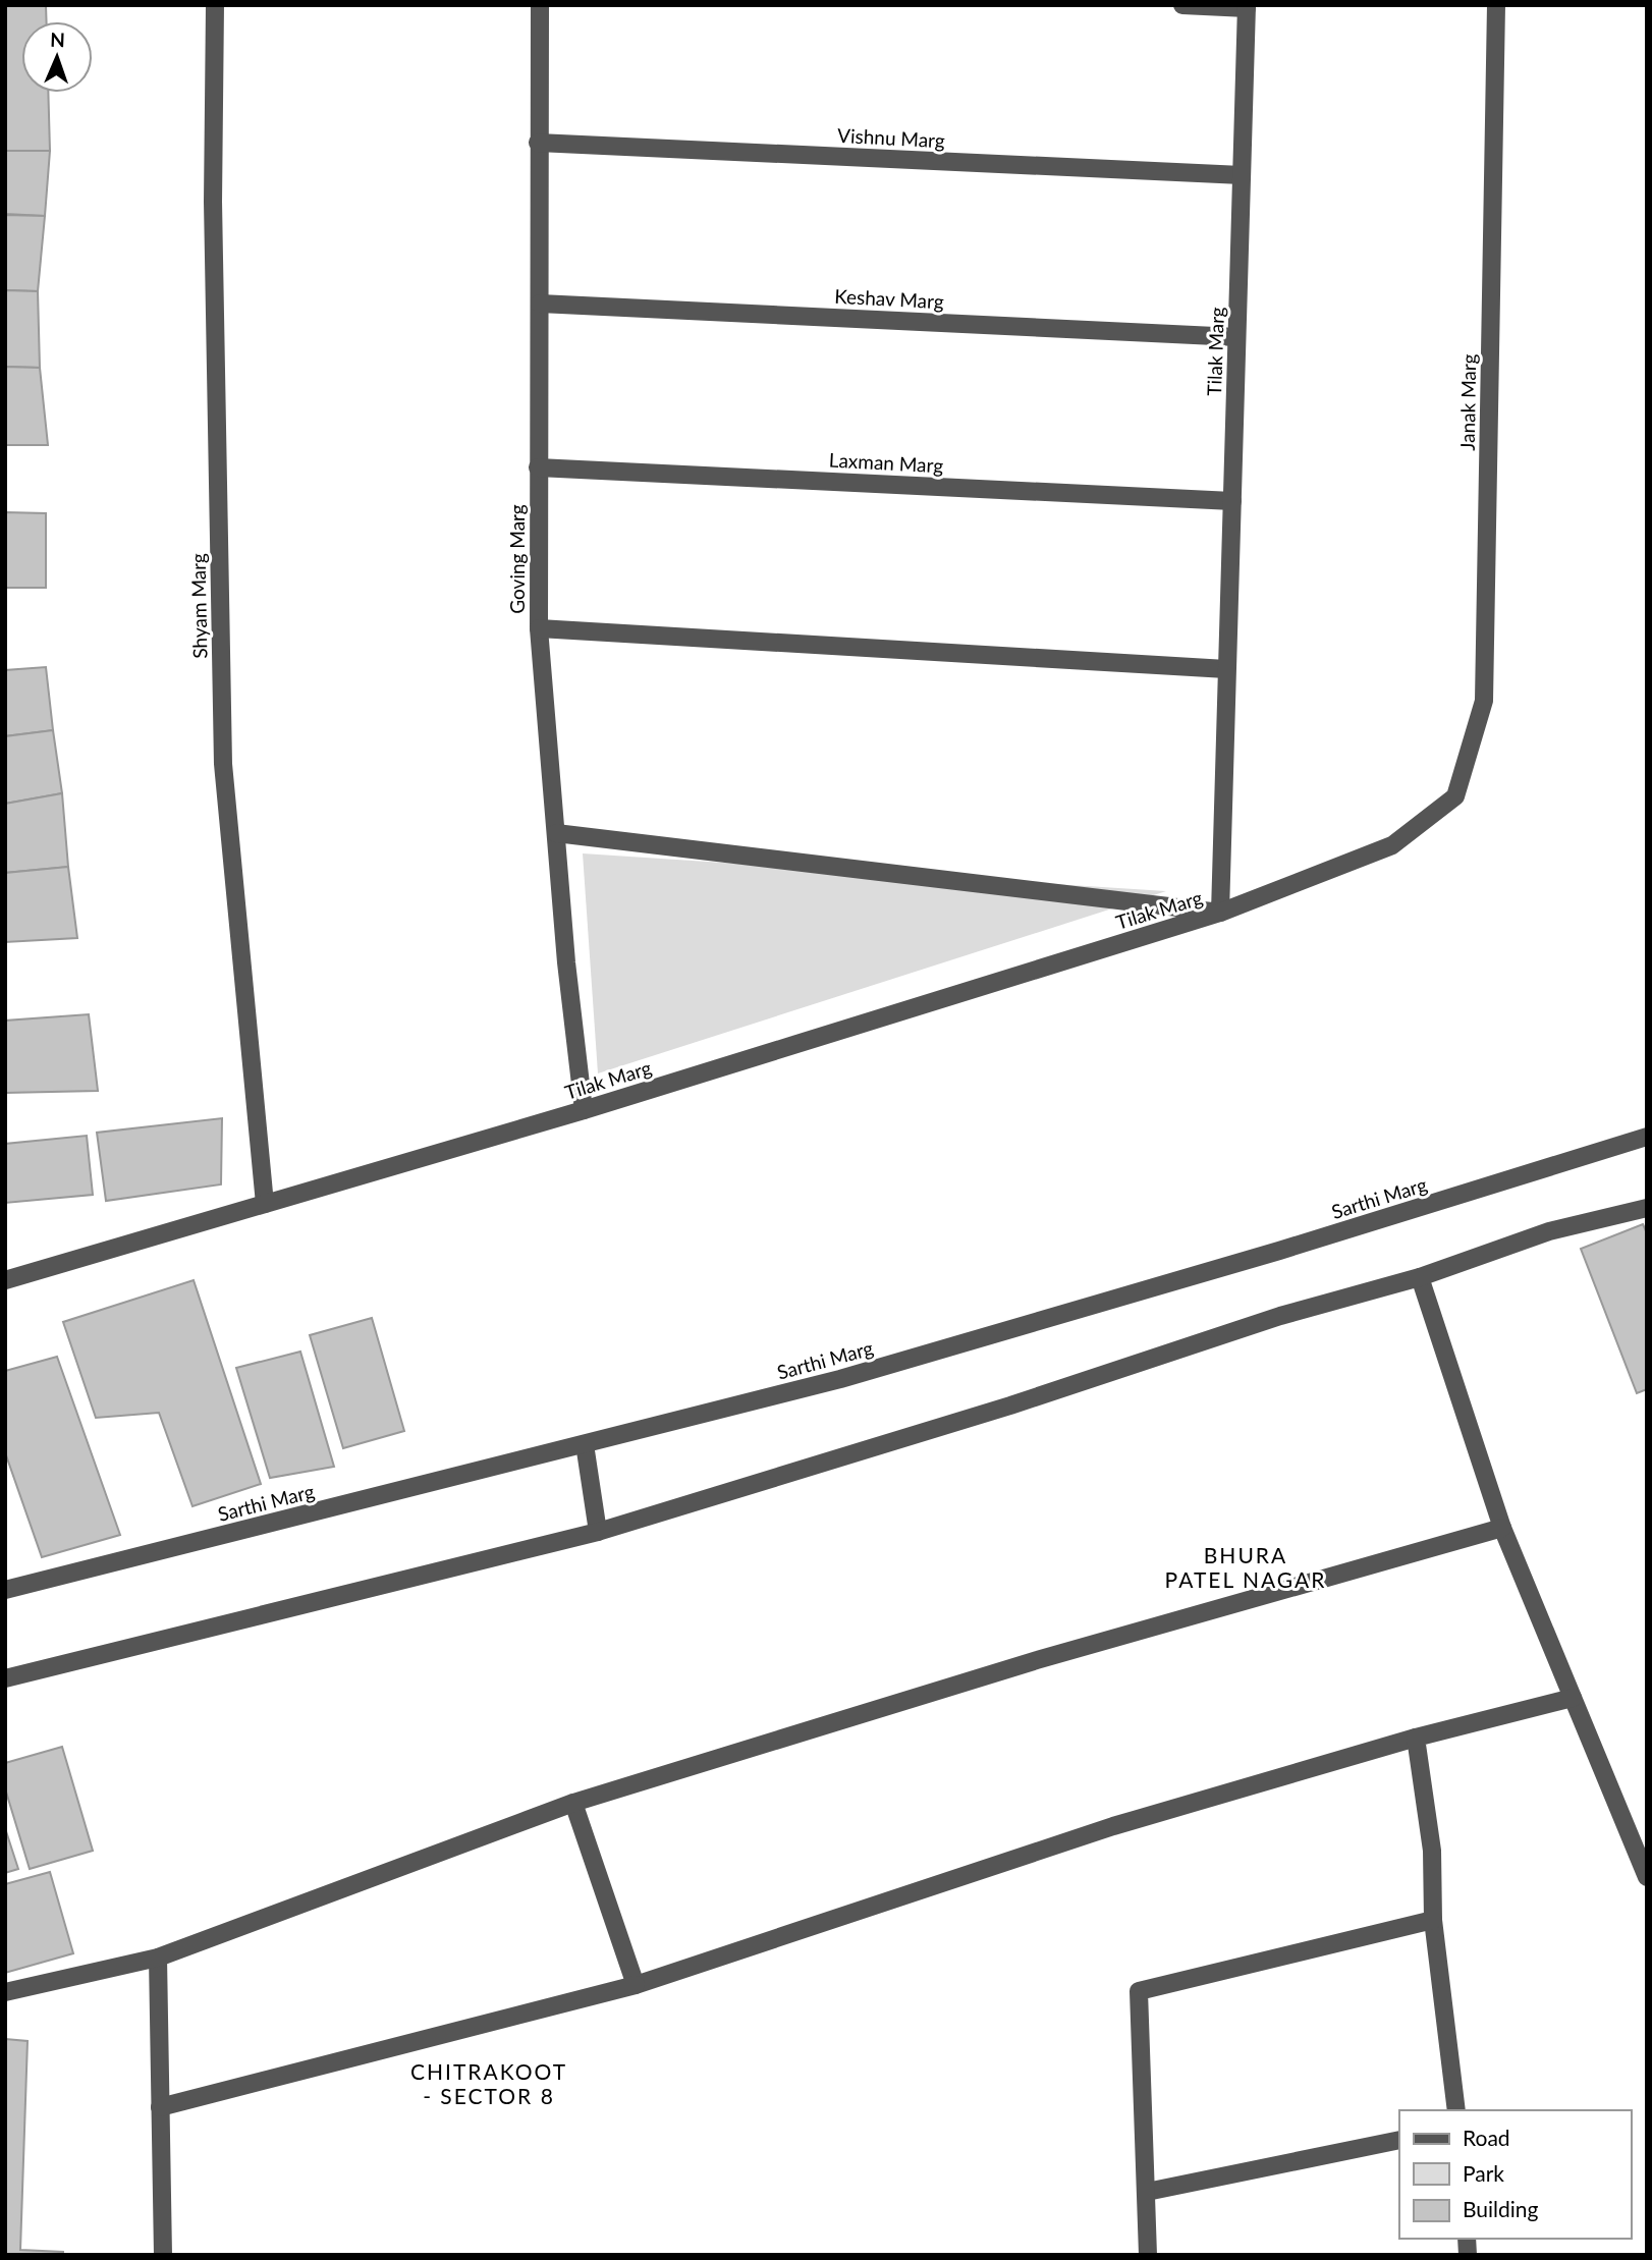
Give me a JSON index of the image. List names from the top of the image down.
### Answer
{
  "streets": {
    "street": [
      "Vishnu Marg",
      "Keshav Marg",
      "Tilak Marg",
      "Janak Marg",
      "Laxman Marg",
      "Goving Marg",
      "Shyam Marg",
      "Sarthi Marg"
    ]
  },
  "crossings": [
    ["Vishnu Marg", "Tilak Marg"],
    ["Vishnu Marg", "Goving Marg"],
    ["Keshav Marg", "Tilak Marg"],
    ["Keshav Marg", "Goving Marg"],
    ["Tilak Marg", "Janak Marg"],
    ["Tilak Marg", "Laxman Marg"],
    ["Tilak Marg", "Goving Marg"],
    ["Tilak Marg", "Shyam Marg"],
    ["Laxman Marg", "Goving Marg"]
  ],
  "districts": ["BHURA PATEL NAGAR", "CHITRAKOOT - SECTOR 8"],
  "legend": ["Road", "Park", "Building"],
  "north": "top"
}
